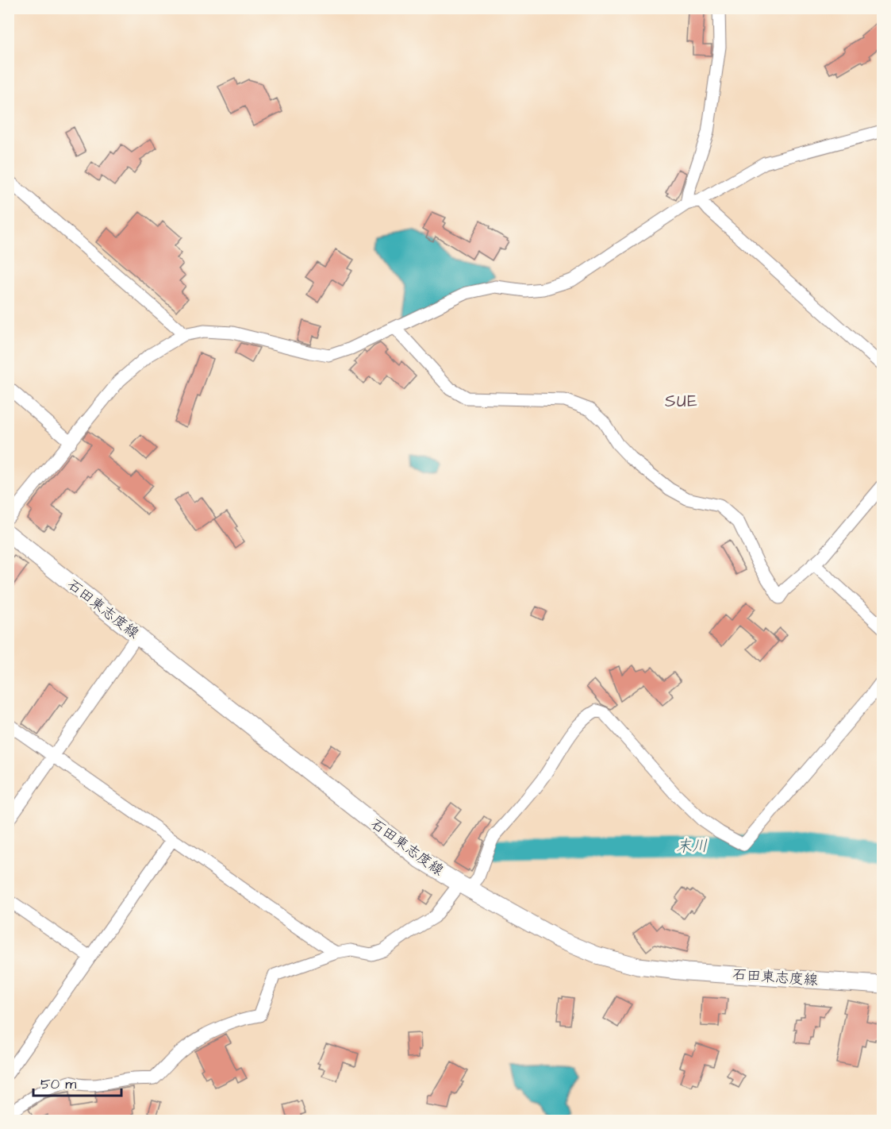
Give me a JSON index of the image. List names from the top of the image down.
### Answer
{
  "streets": {
    "main road": ["石田東志度線"]
  },
  "districts": ["SUE"],
  "water": ["末川"],
  "scale_bar": "50 m"
}
